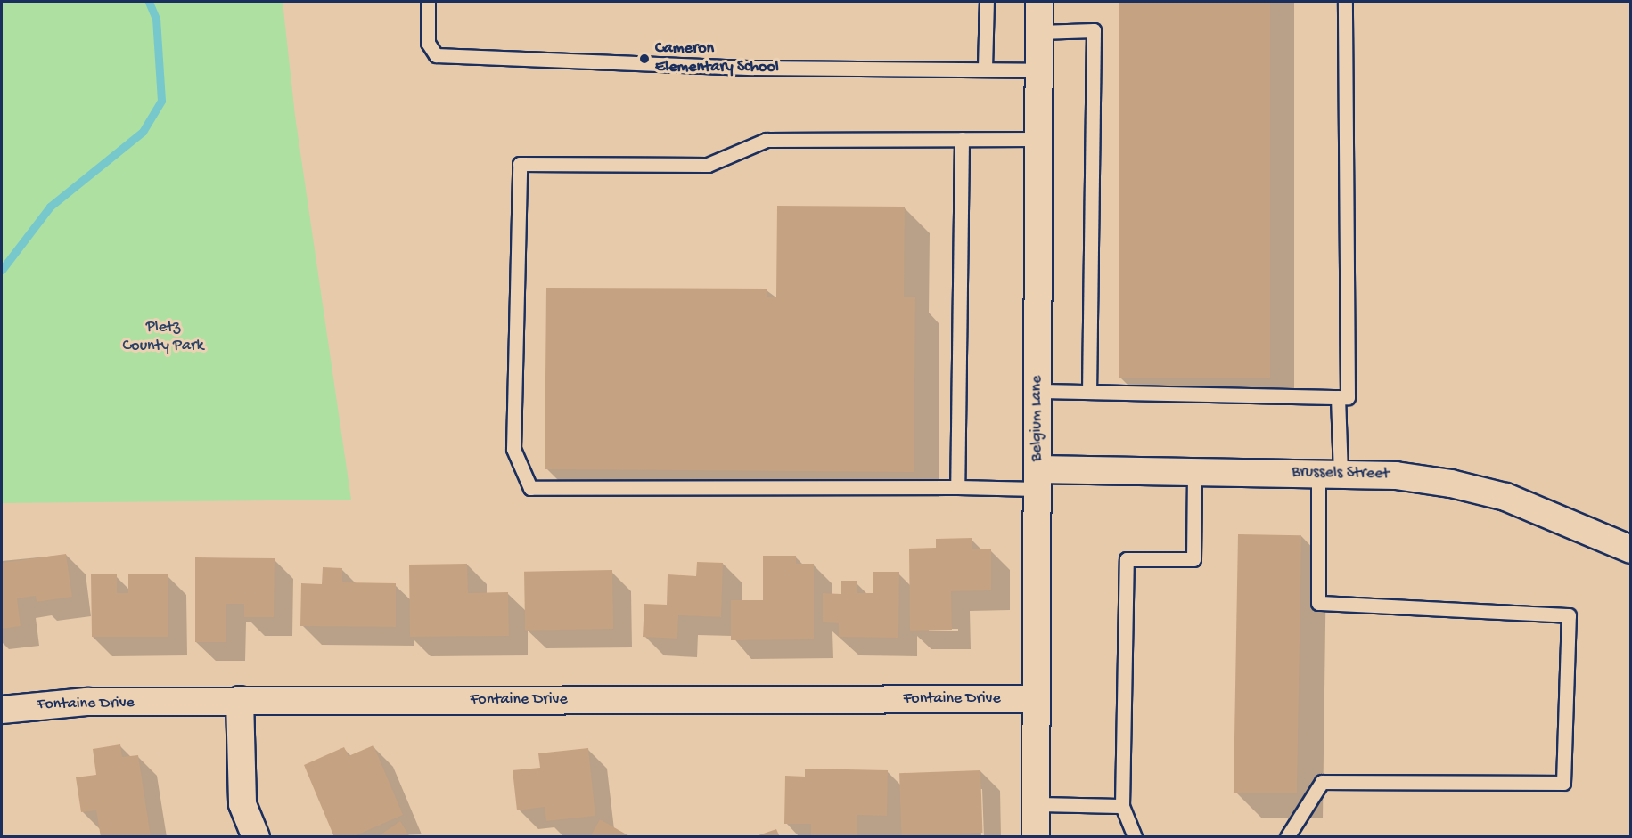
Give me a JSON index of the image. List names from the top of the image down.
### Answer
{
  "streets": {
    "street": ["Belgium Lane", "Brussels Street", "Fontaine Drive"]
  },
  "crossings": [
    ["Belgium Lane", "Brussels Street"],
    ["Belgium Lane", "Fontaine Drive"]
  ],
  "parks": ["Pletz County Park"],
  "places": ["Cameron Elementary School"]
}
